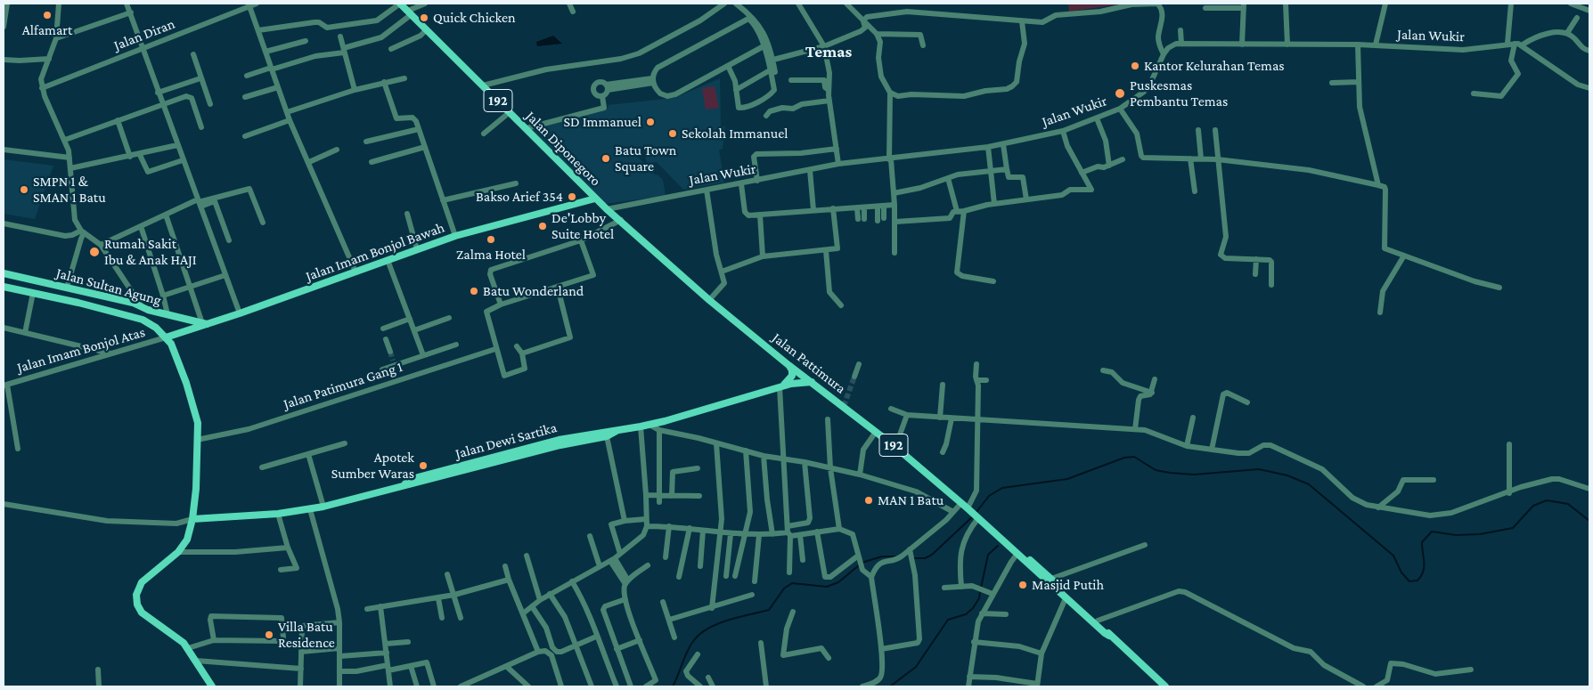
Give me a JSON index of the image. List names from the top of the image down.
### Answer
{
  "streets": {
    "main road": [
      "192",
      "Jalan Diponegoro",
      "Jalan Imam Bonjol Bawah",
      "Jalan Sultan Agung",
      "Jalan Pattimura",
      "Jalan Dewi Sartika"
    ],
    "street": [
      "Jalan Diran",
      "Jalan Wukir",
      "Jalan Imam Bonjol Atas",
      "Jalan Patimura Gang 1"
    ]
  },
  "crossings": [
    ["Jalan Wukir", "192"],
    ["Jalan Wukir", "Jalan Pattimura"],
    ["192", "Jalan Diponegoro"],
    ["192", "Jalan Imam Bonjol Bawah"],
    ["192", "Jalan Pattimura"],
    ["Jalan Diponegoro", "Jalan Imam Bonjol Bawah"],
    ["Jalan Imam Bonjol Bawah", "Jalan Sultan Agung"],
    ["Jalan Imam Bonjol Bawah", "Jalan Imam Bonjol Atas"],
    ["Jalan Sultan Agung", "Jalan Imam Bonjol Atas"],
    ["Jalan Pattimura", "Jalan Dewi Sartika"]
  ],
  "districts": ["Temas"],
  "places": [
    "Alfamart",
    "Quick Chicken",
    "Kantor Kelurahan Temas",
    "Puskesmas Pembantu Temas",
    "SD Immanuel",
    "Sekolah Immanuel",
    "Batu Town Square",
    "SMPN 1 & SMAN 1 Batu",
    "Bakso Arief 354",
    "De'Lobby Suite Hotel",
    "Zalma Hotel",
    "Rumah Sakit Ibu & Anak HAJI",
    "Batu Wonderland",
    "Apotek Sumber Waras",
    "MAN 1 Batu",
    "Masjid Putih",
    "Villa Batu Residence"
  ]
}
